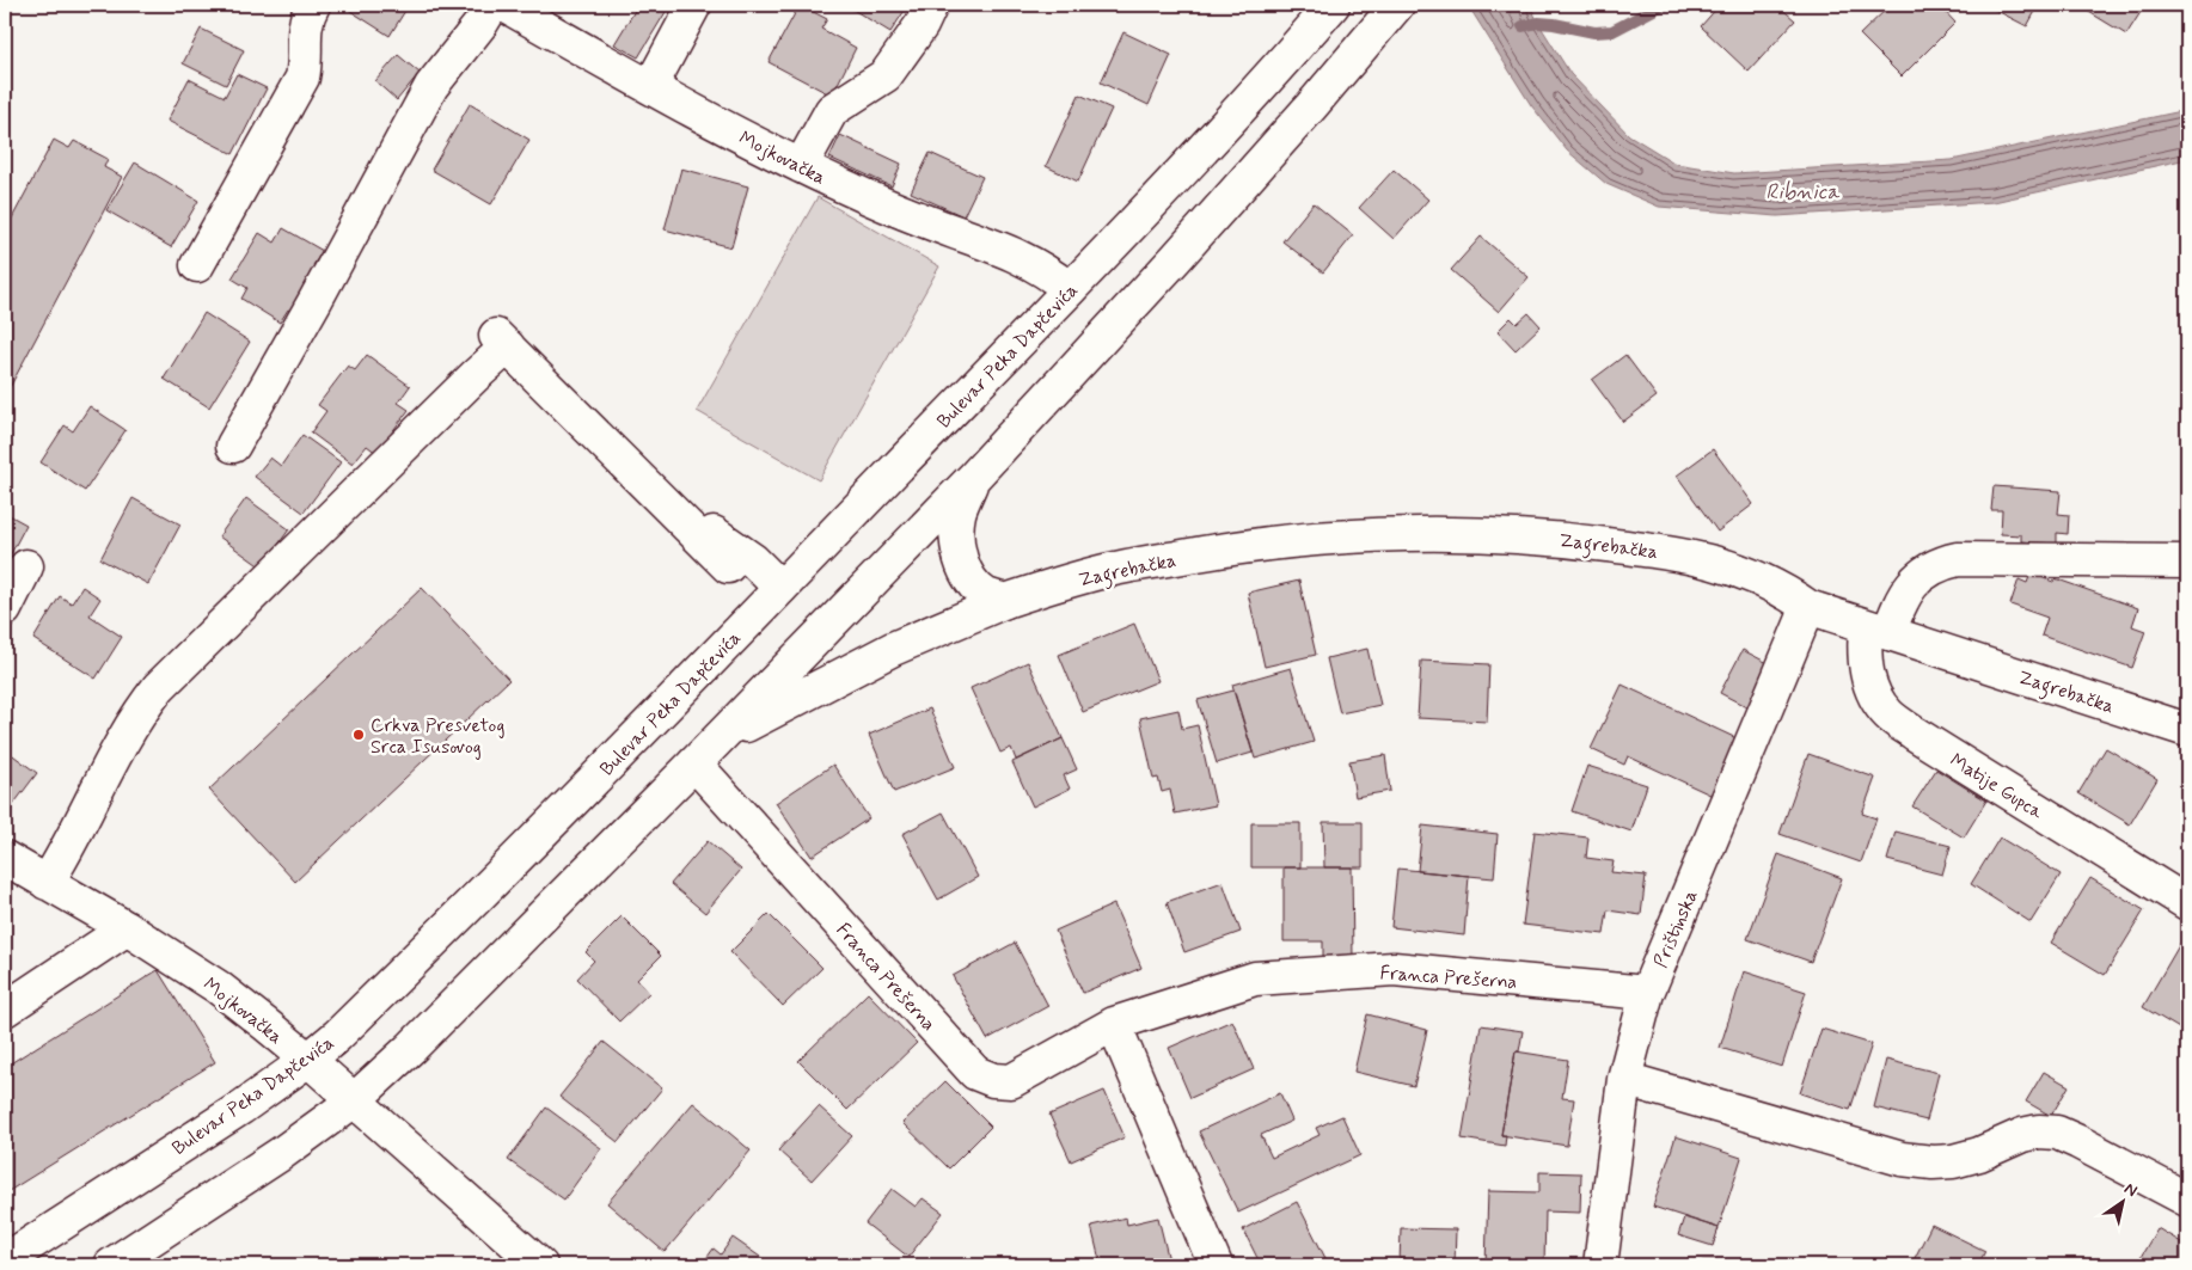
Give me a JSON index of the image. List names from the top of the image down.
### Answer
{
  "streets": {
    "street": [
      "Mojkovačka",
      "Bulevar Peka Dapčevića",
      "Zagrebačka",
      "Matije Gupca",
      "Prištinska",
      "Franca Prešerna"
    ]
  },
  "crossings": [
    ["Mojkovačka", "Bulevar Peka Dapčevića"],
    ["Zagrebačka", "Matije Gupca"],
    ["Zagrebačka", "Prištinska"],
    ["Zagrebačka", "Franca Prešerna"],
    ["Prištinska", "Franca Prešerna"]
  ],
  "water": ["Ribnica"],
  "places": ["Crkva Presvetog Srca Isusovog"],
  "north": "top right"
}
